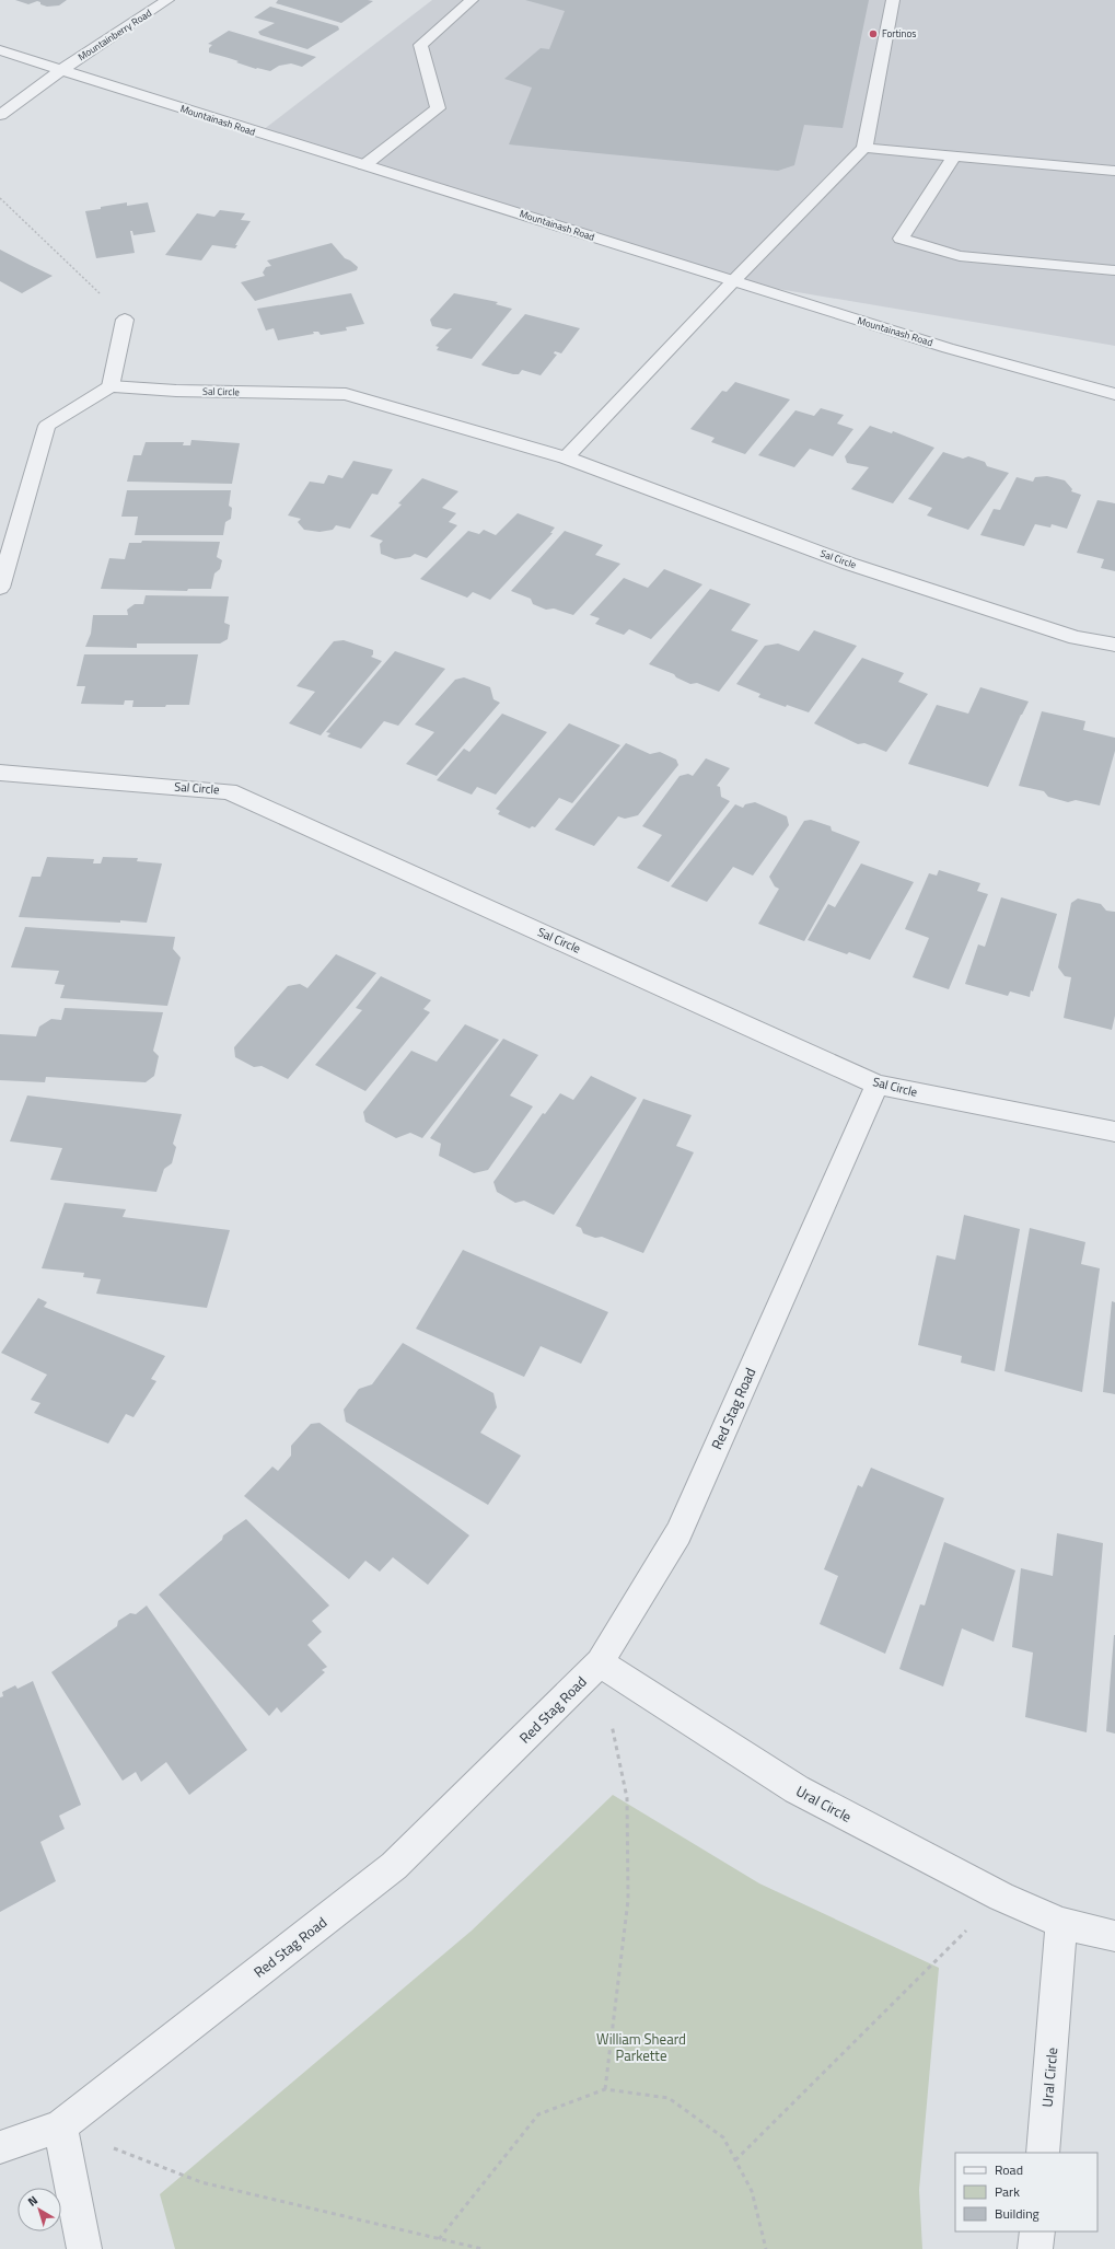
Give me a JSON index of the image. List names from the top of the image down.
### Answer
{
  "streets": {
    "street": [
      "Mountainberry Road",
      "Mountainash Road",
      "Sal Circle",
      "Red Stag Road",
      "Ural Circle"
    ]
  },
  "crossings": [
    ["Mountainberry Road", "Mountainash Road"],
    ["Sal Circle", "Red Stag Road"],
    ["Red Stag Road", "Ural Circle"]
  ],
  "parks": ["William Sheard Parkette"],
  "places": ["Fortinos"],
  "legend": ["Road", "Park", "Building"],
  "north": "top left"
}
